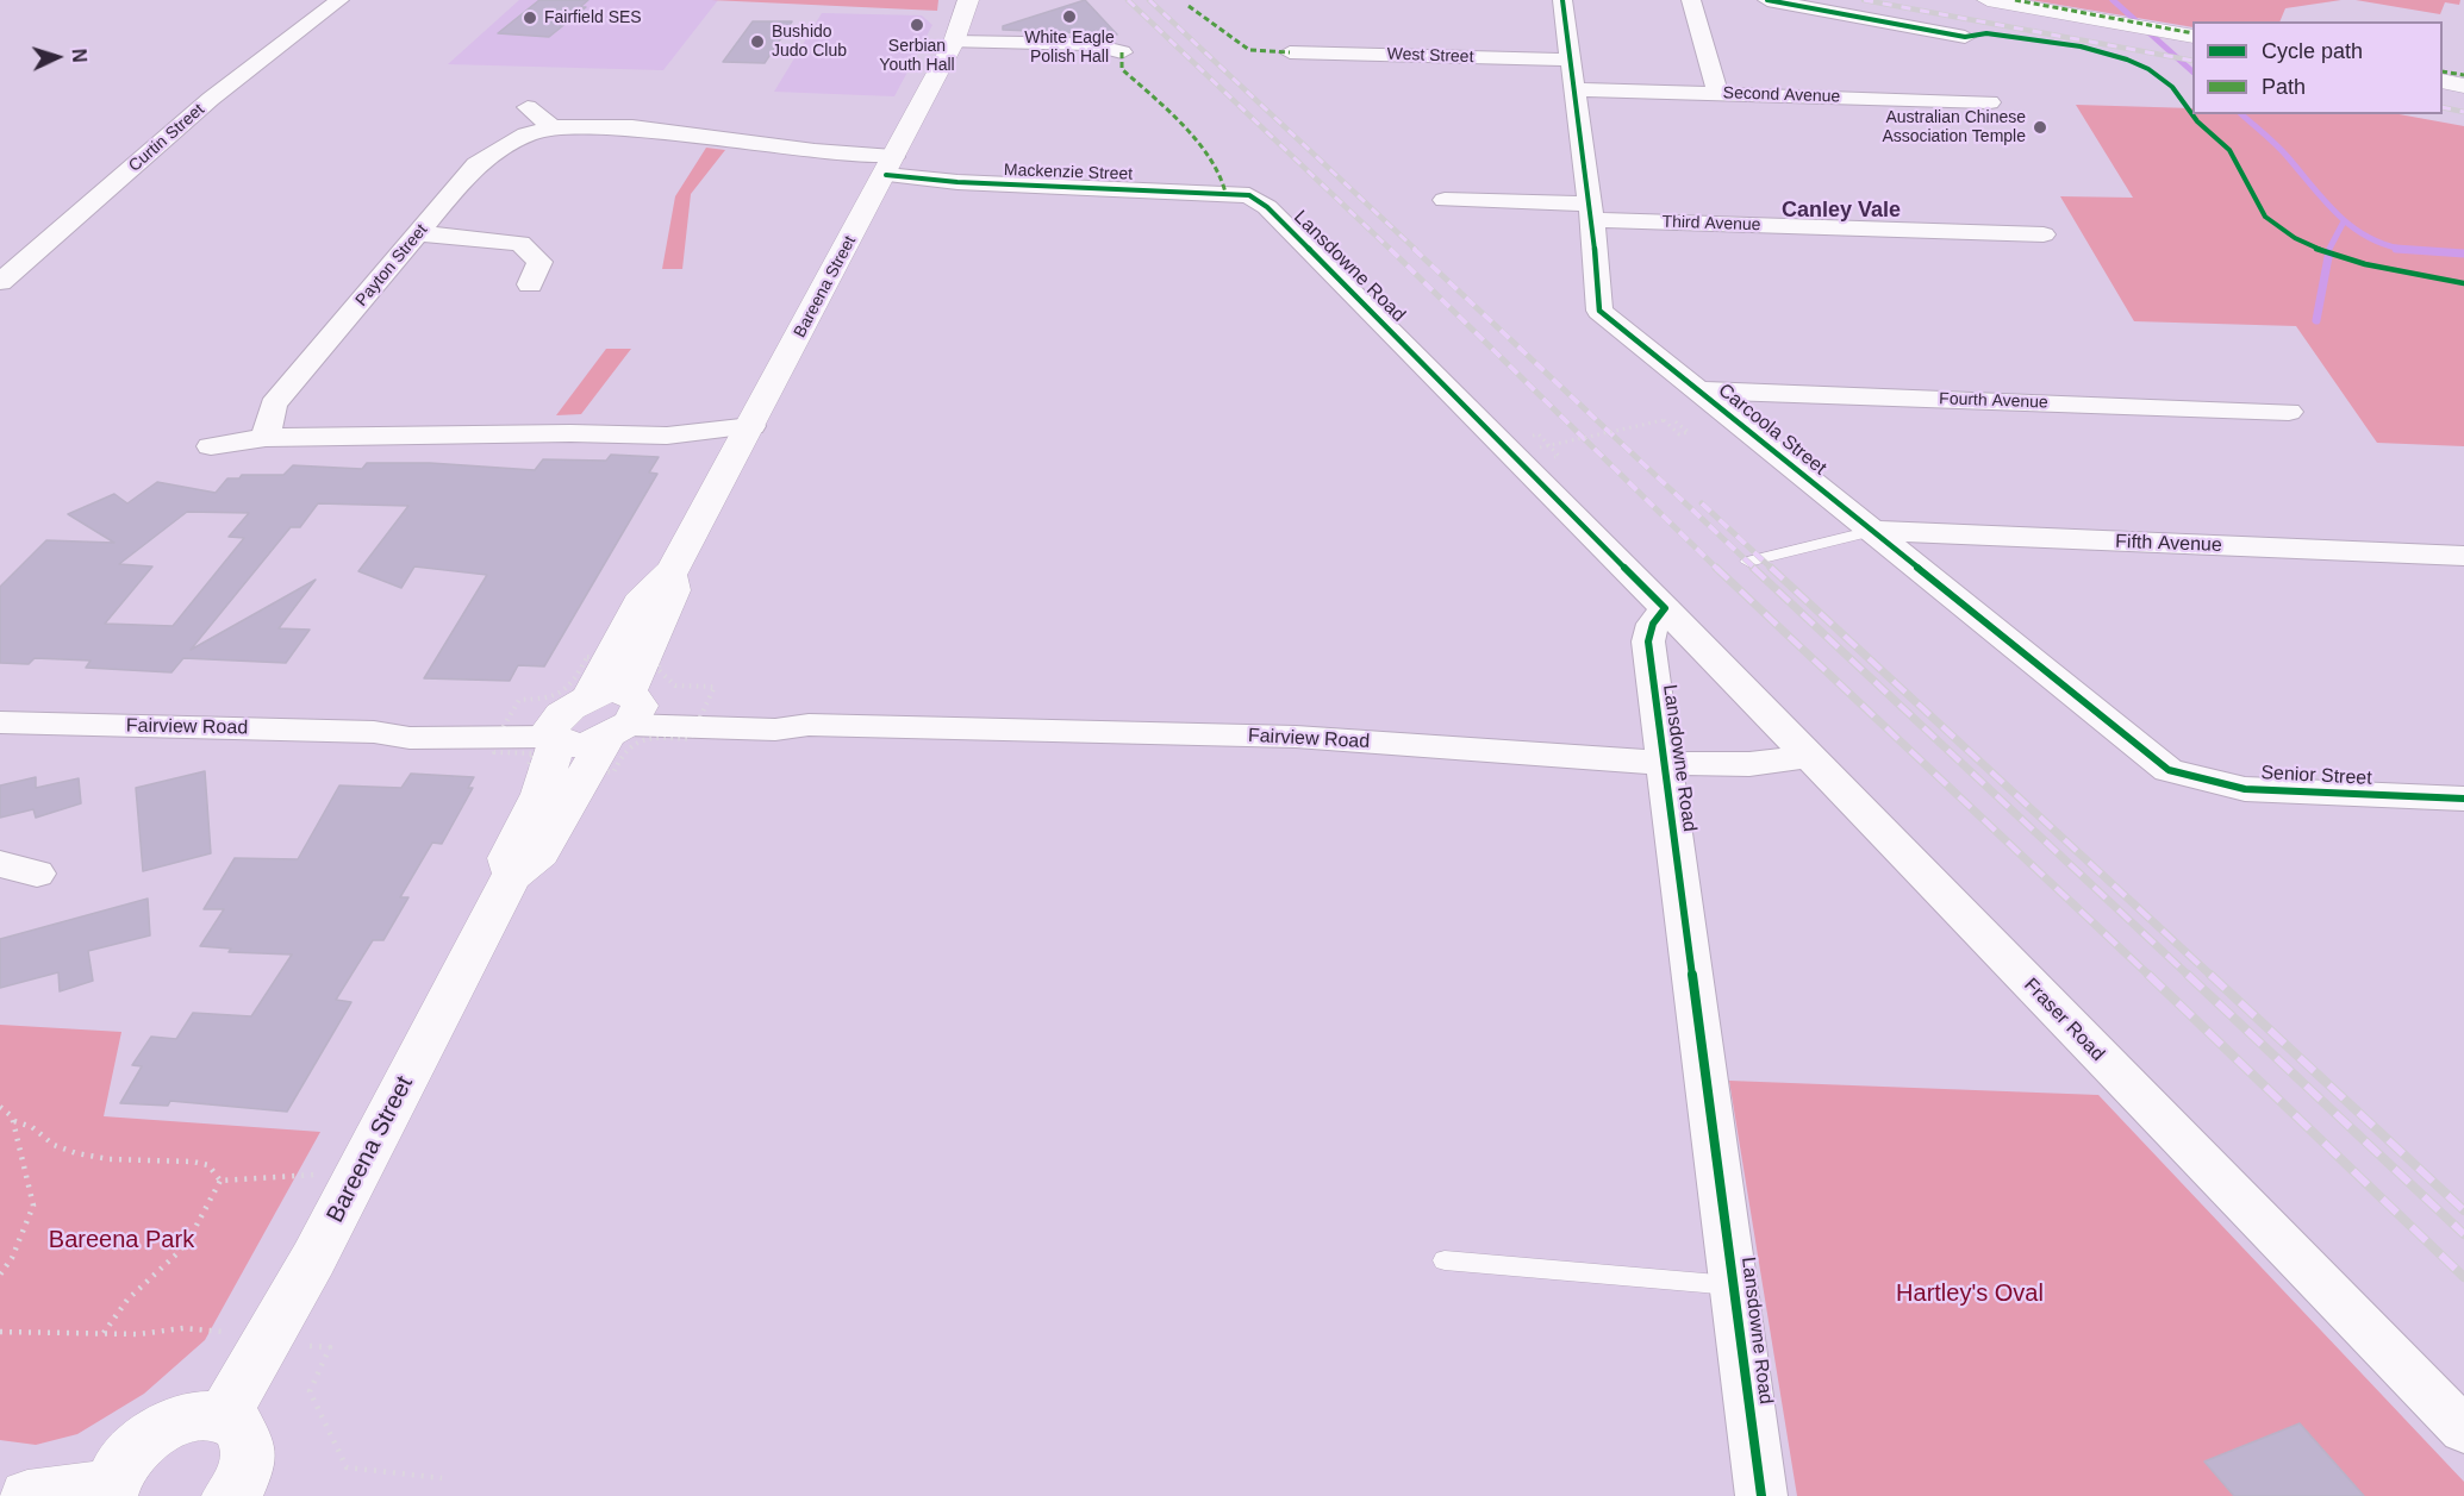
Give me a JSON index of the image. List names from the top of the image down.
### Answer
{
  "streets": {
    "main road": ["Bareena Street"],
    "street": [
      "West Street",
      "Second Avenue",
      "Curtin Street",
      "Mackenzie Street",
      "Third Avenue",
      "Payton Street",
      "Lansdowne Road",
      "Fourth Avenue",
      "Carcoola Street",
      "Fifth Avenue",
      "Fairview Road",
      "Senior Street",
      "Fraser Road"
    ]
  },
  "crossings": [
    ["West Street", "Carcoola Street"],
    ["Second Avenue", "Carcoola Street"],
    ["Mackenzie Street", "Payton Street"],
    ["Mackenzie Street", "Lansdowne Road"],
    ["Mackenzie Street", "Bareena Street"],
    ["Third Avenue", "Carcoola Street"],
    ["Payton Street", "Bareena Street"],
    ["Lansdowne Road", "Fairview Road"],
    ["Lansdowne Road", "Fraser Road"],
    ["Bareena Street", "Fairview Road"],
    ["Fourth Avenue", "Carcoola Street"],
    ["Carcoola Street", "Fifth Avenue"],
    ["Carcoola Street", "Senior Street"],
    ["Fairview Road", "Fraser Road"]
  ],
  "districts": ["Canley Vale"],
  "parks": ["Bareena Park", "Hartley's Oval"],
  "places": [
    "White Eagle Polish Hall",
    "Fairfield SES",
    "Serbian Youth Hall",
    "Bushido Judo Club",
    "Australian Chinese Association Temple"
  ],
  "legend": ["Cycle path", "Path"],
  "north": "right"
}
